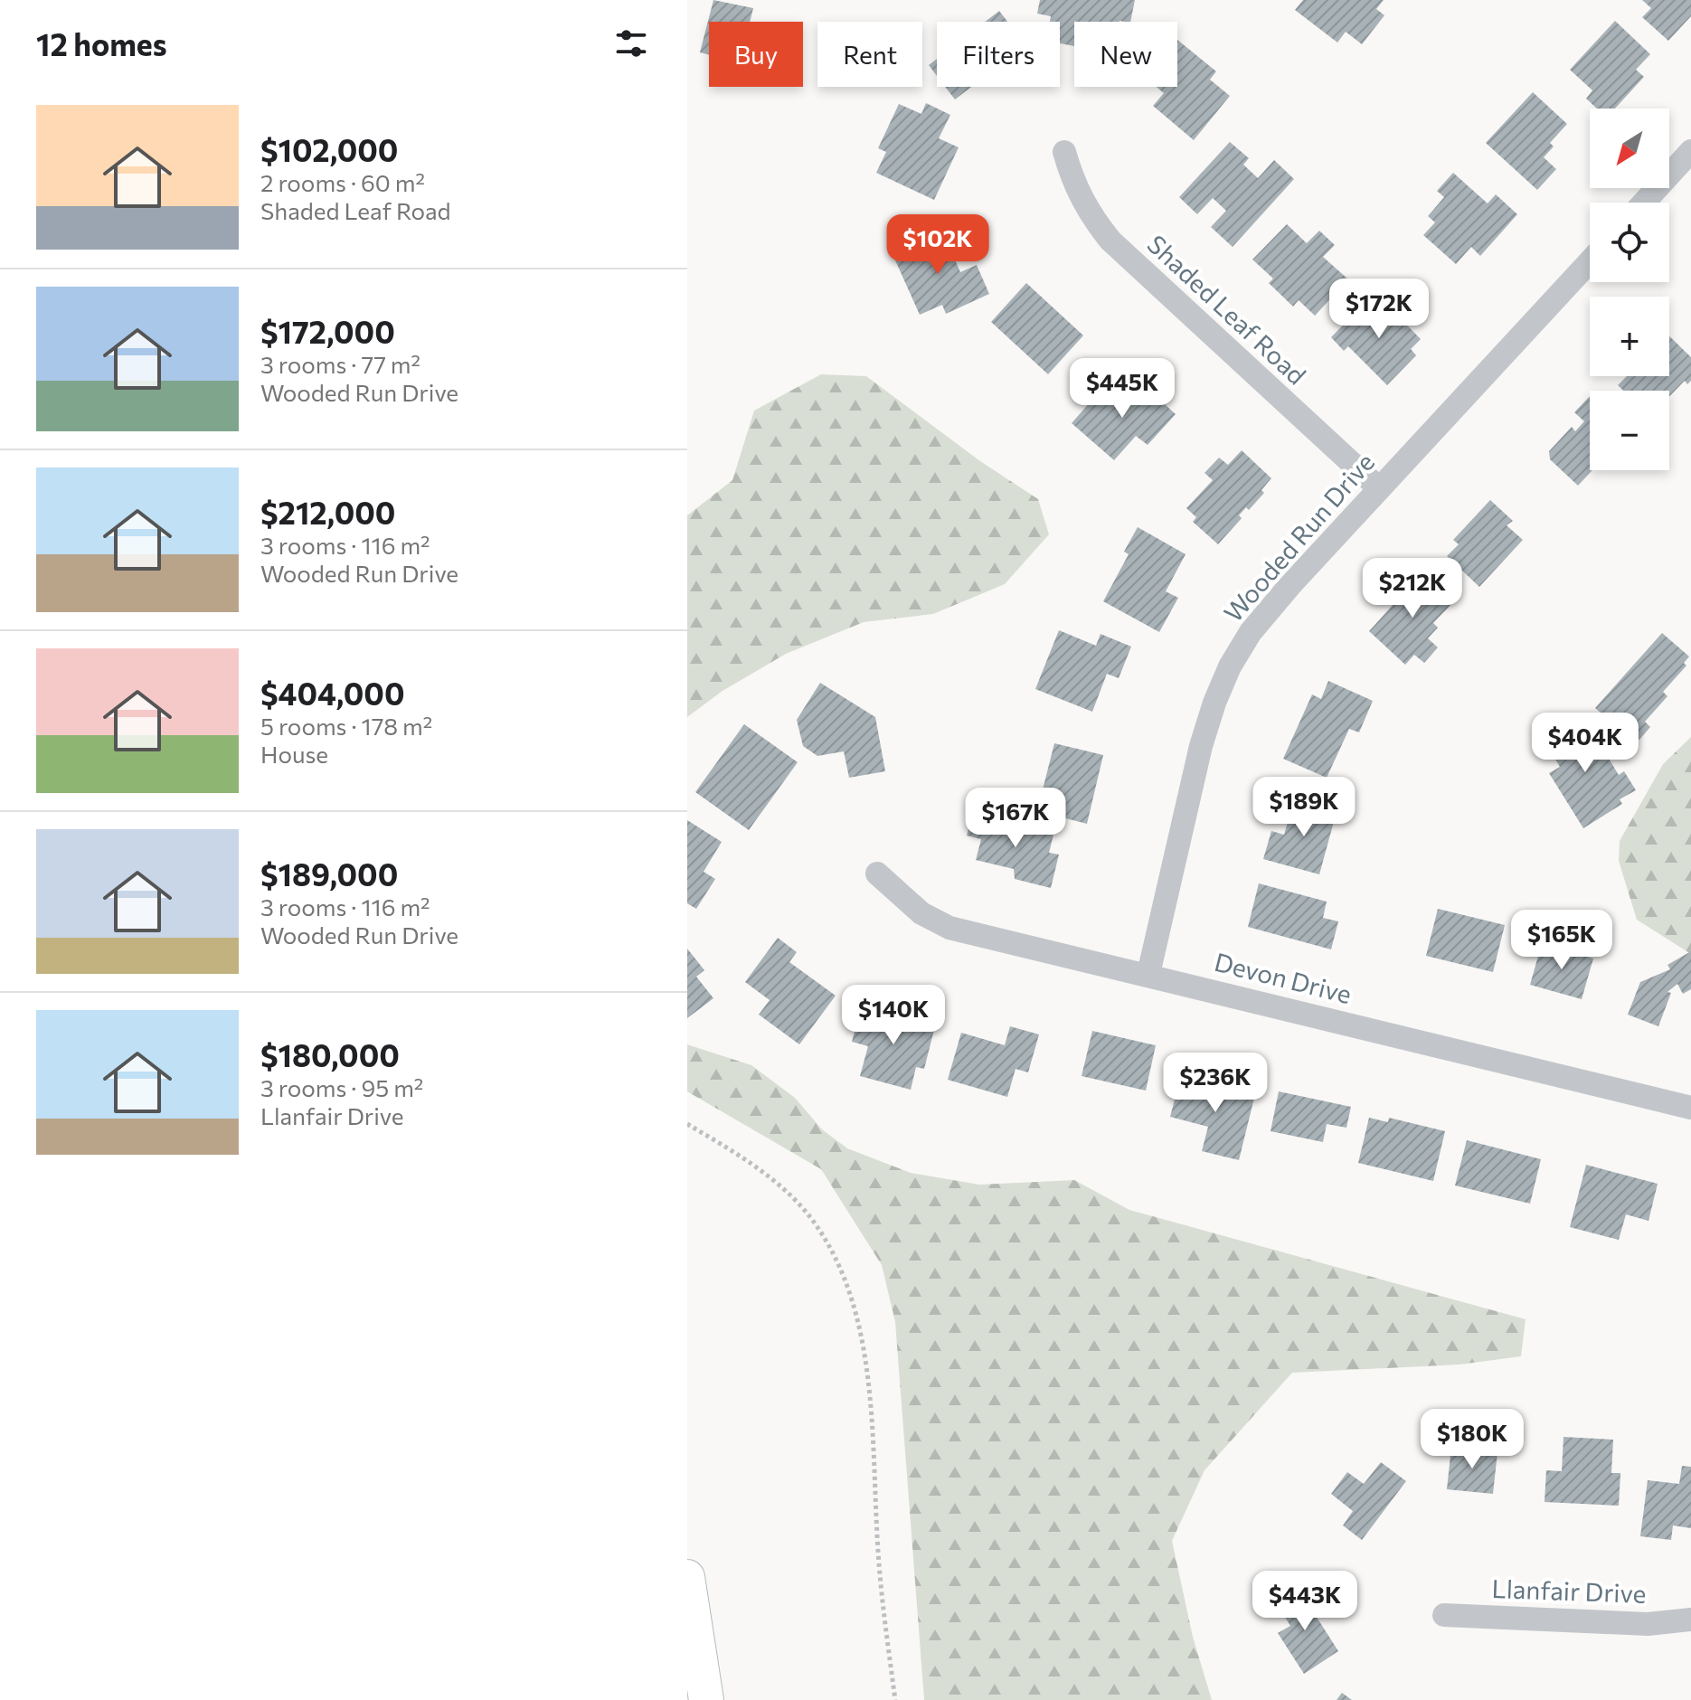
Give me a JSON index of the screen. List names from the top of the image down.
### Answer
{
  "streets": {
    "street": [
      "Shaded Leaf Road",
      "Wooded Run Drive",
      "Devon Drive",
      "Llanfair Drive"
    ]
  },
  "crossings": [
    ["Shaded Leaf Road", "Wooded Run Drive"],
    ["Wooded Run Drive", "Devon Drive"]
  ],
  "north": "bottom left",
  "page": {
    "heading": "12 homes",
    "chip": [
      "Buy",
      "Rent",
      "Filters",
      "New"
    ],
    "list": [
      {
        "name": "$102,000",
        "note": "2 rooms · 60 m² · Shaded Leaf Road"
      },
      {
        "name": "$172,000",
        "note": "3 rooms · 77 m² · Wooded Run Drive"
      },
      {
        "name": "$212,000",
        "note": "3 rooms · 116 m² · Wooded Run Drive"
      },
      {
        "name": "$404,000",
        "note": "5 rooms · 178 m² · House"
      },
      {
        "name": "$189,000",
        "note": "3 rooms · 116 m² · Wooded Run Drive"
      },
      {
        "name": "$180,000",
        "note": "3 rooms · 95 m² · Llanfair Drive"
      }
    ],
    "map_buttons": ["+", "−"],
    "price": [
      "$102K",
      "$172K",
      "$445K",
      "$212K",
      "$404K",
      "$189K",
      "$167K",
      "$165K",
      "$140K",
      "$236K",
      "$180K",
      "$443K"
    ]
  }
}
